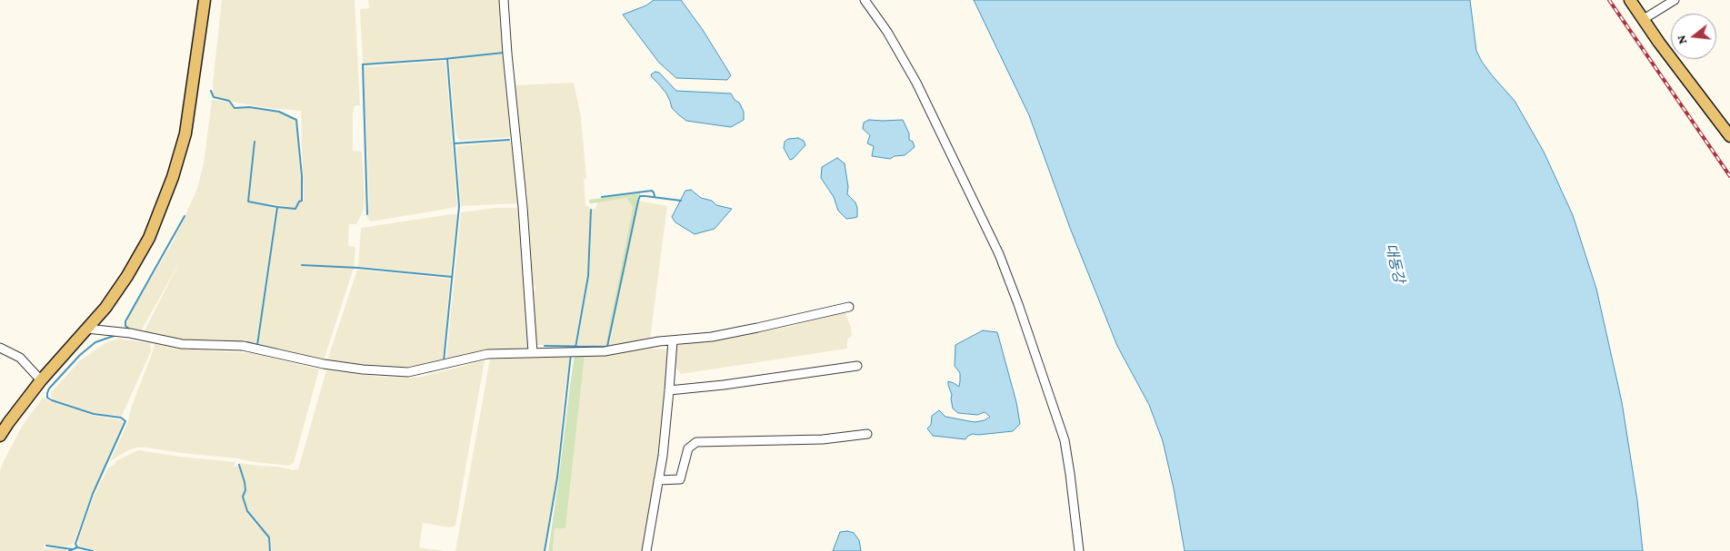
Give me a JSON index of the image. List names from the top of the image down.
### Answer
{
  "water": ["대동강"],
  "north": "left"
}
